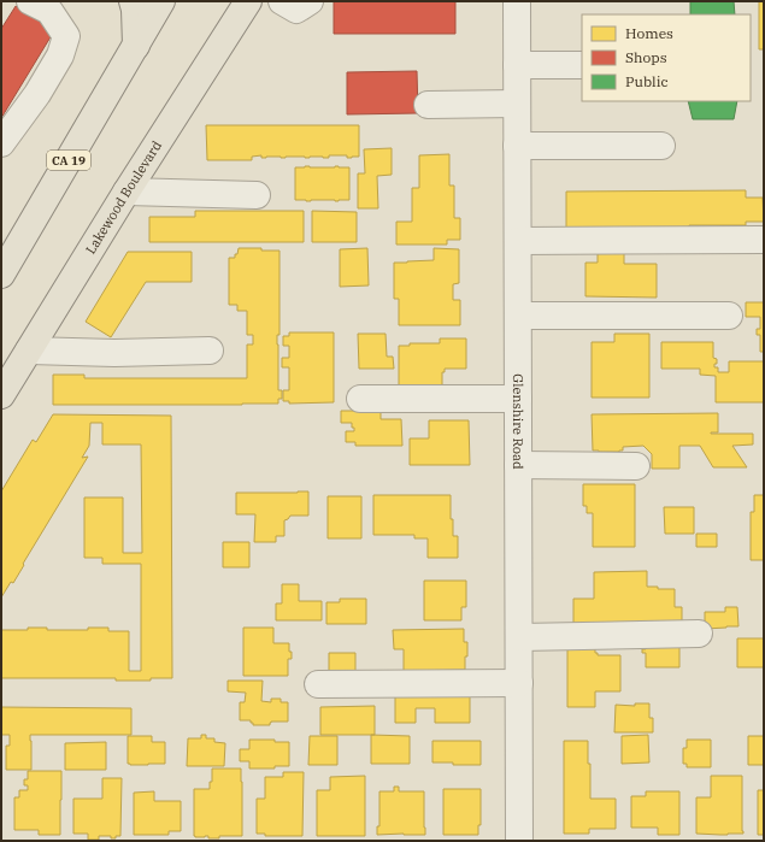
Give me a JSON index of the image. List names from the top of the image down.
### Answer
{
  "streets": {
    "main road": ["CA 19", "Lakewood Boulevard"],
    "street": ["Glenshire Road"]
  },
  "legend": ["Homes", "Shops", "Public"]
}
